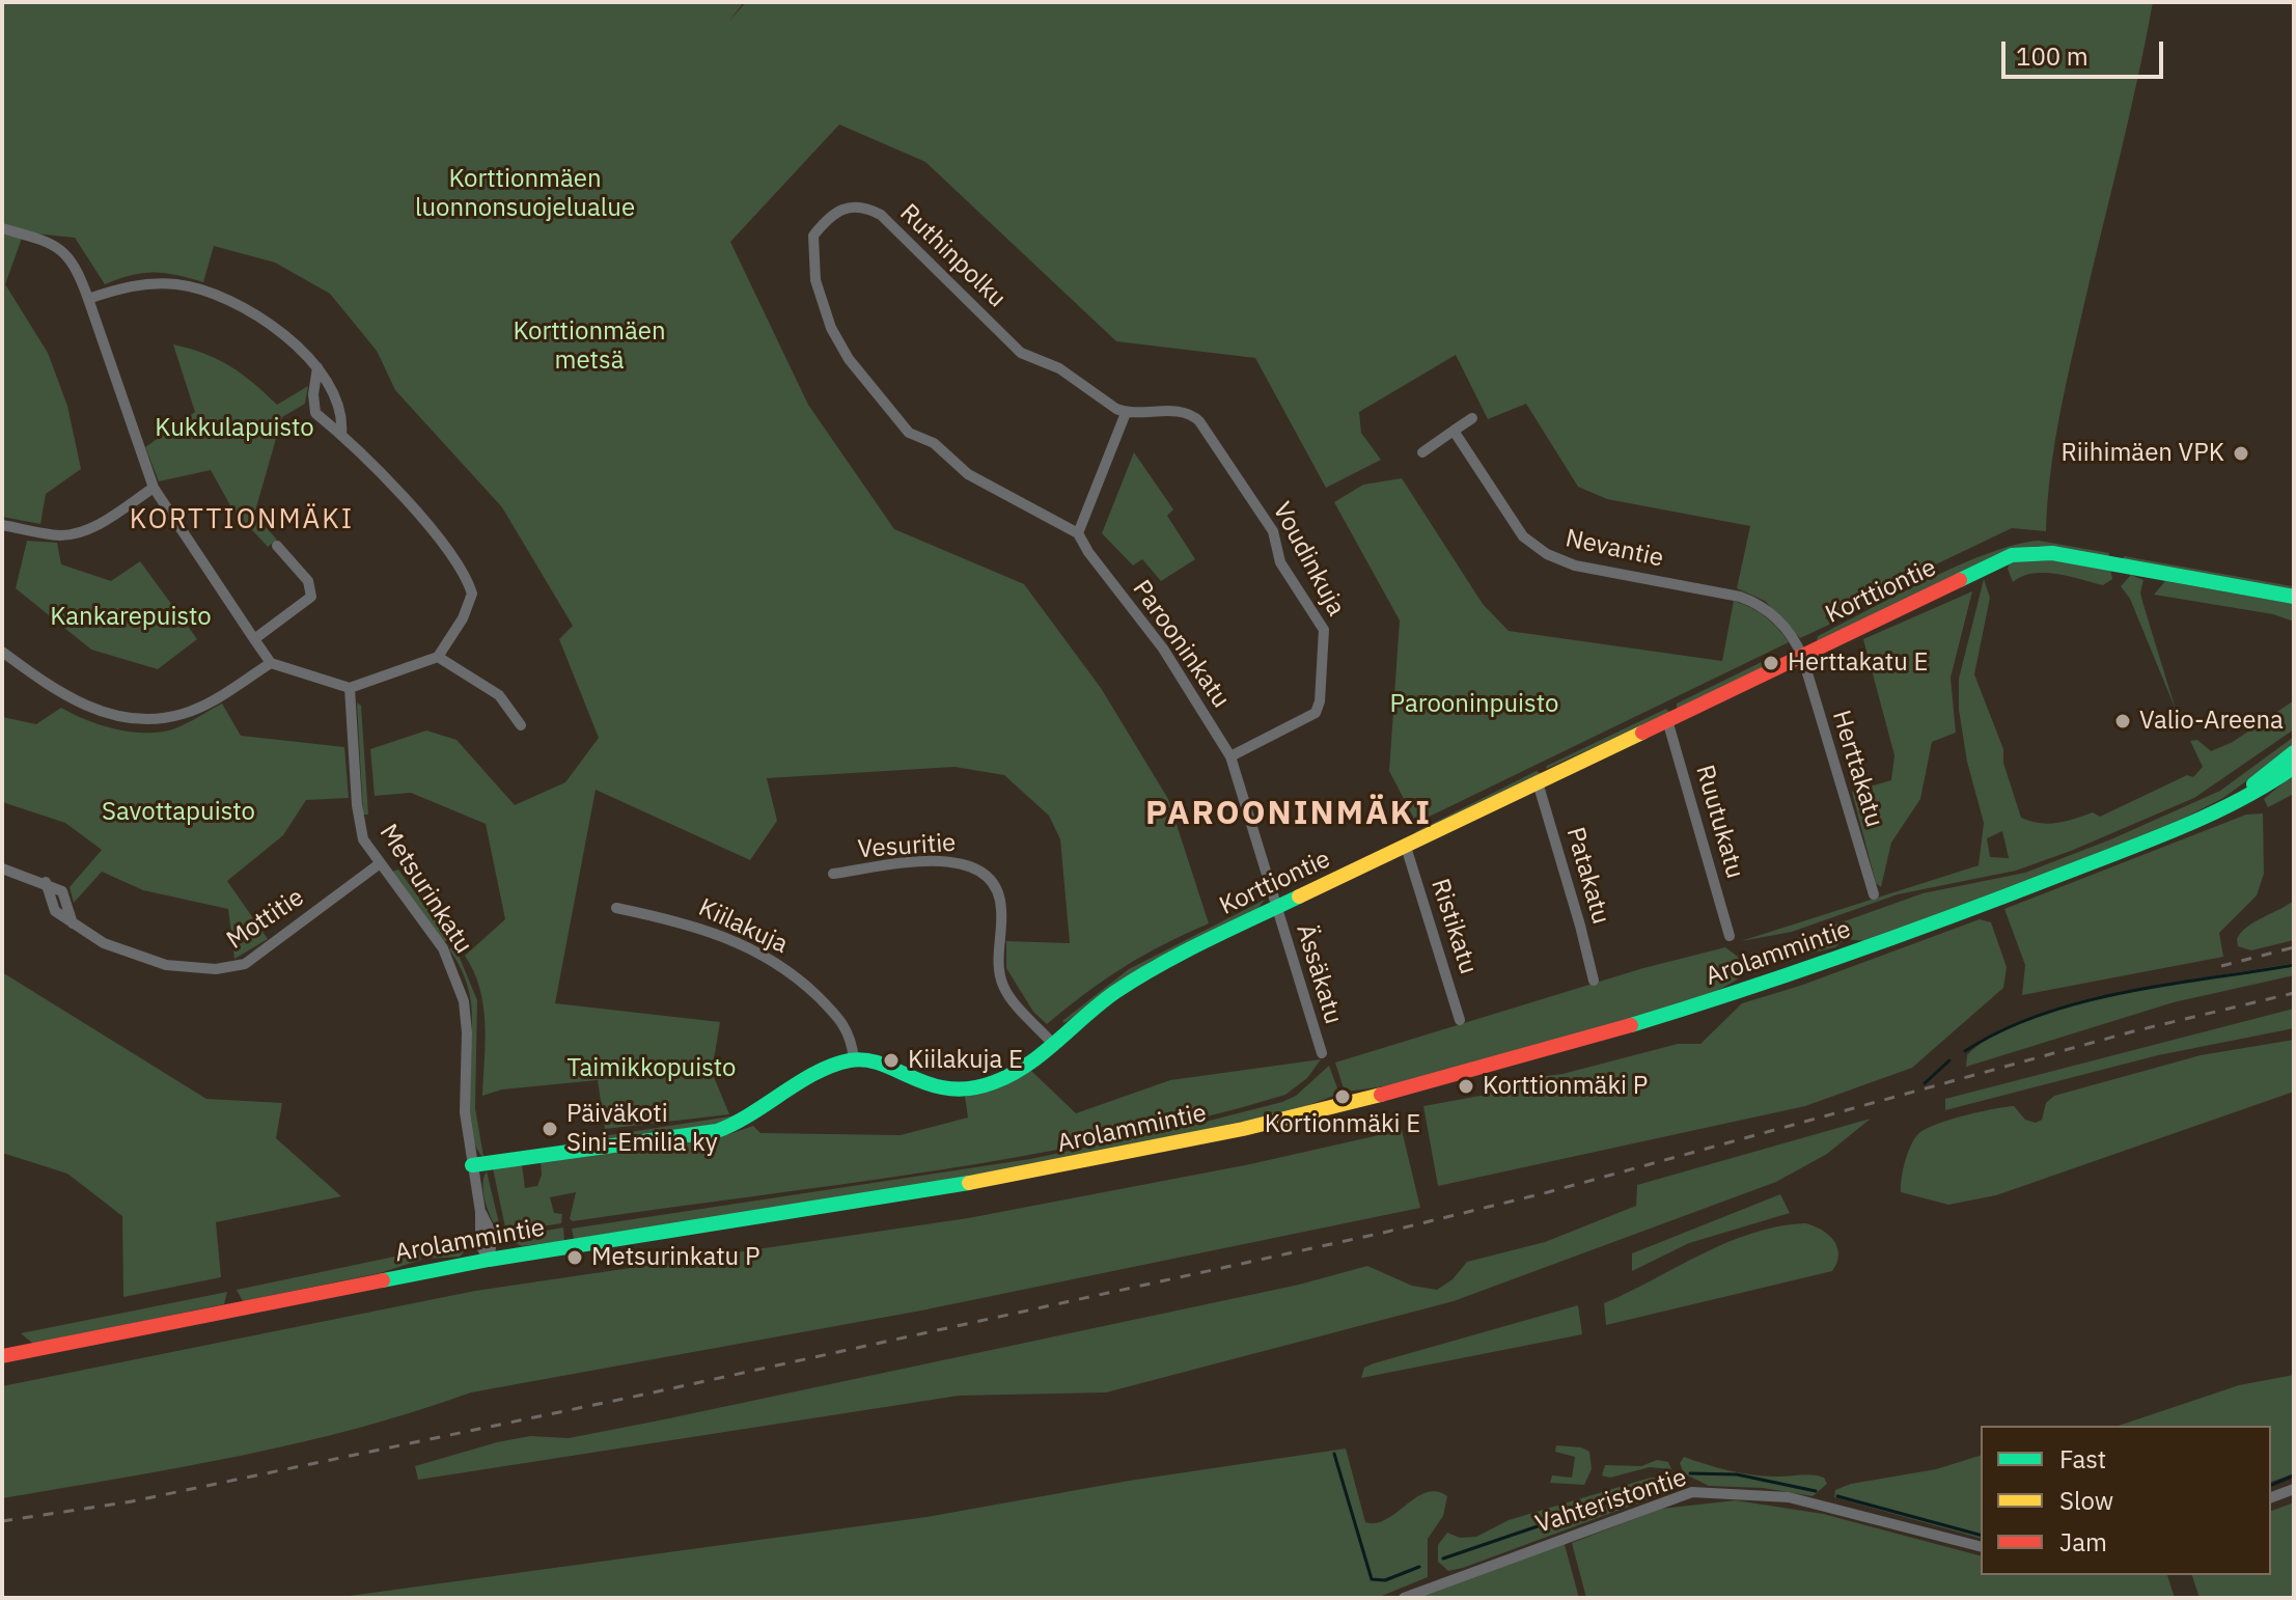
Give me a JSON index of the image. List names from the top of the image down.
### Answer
{
  "streets": {
    "street": [
      "Ruthinpolku",
      "Nevantie",
      "Voudinkuja",
      "Korttiontie",
      "Parooninkatu",
      "Herttakatu",
      "Ruutukatu",
      "Vesuritie",
      "Patakatu",
      "Metsurinkatu",
      "Mottitie",
      "Kiilakuja",
      "Ristikatu",
      "Arolammintie",
      "Ässäkatu",
      "Vahteristontie"
    ]
  },
  "crossings": [
    ["Ruthinpolku", "Voudinkuja"],
    ["Ruthinpolku", "Parooninkatu"],
    ["Nevantie", "Korttiontie"],
    ["Nevantie", "Herttakatu"],
    ["Voudinkuja", "Parooninkatu"],
    ["Korttiontie", "Parooninkatu"],
    ["Korttiontie", "Herttakatu"],
    ["Korttiontie", "Ruutukatu"],
    ["Korttiontie", "Vesuritie"],
    ["Korttiontie", "Patakatu"],
    ["Korttiontie", "Kiilakuja"],
    ["Korttiontie", "Ristikatu"],
    ["Korttiontie", "Ässäkatu"],
    ["Parooninkatu", "Ässäkatu"],
    ["Metsurinkatu", "Mottitie"],
    ["Metsurinkatu", "Arolammintie"]
  ],
  "districts": ["KORTTIONMÄKI", "PAROONINMÄKI"],
  "parks": [
    "Korttionmäen luonnonsuojelualue",
    "Korttionmäen metsä",
    "Kukkulapuisto",
    "Kankarepuisto",
    "Parooninpuisto",
    "Savottapuisto",
    "Taimikkopuisto"
  ],
  "places": [
    "Riihimäen VPK",
    "Herttakatu E",
    "Valio-Areena",
    "Kiilakuja E",
    "Korttionmäki P",
    "Kortionmäki E",
    "Päiväkoti Sini-Emilia ky",
    "Metsurinkatu P"
  ],
  "legend": ["Fast", "Slow", "Jam"],
  "scale_bar": "100 m"
}
